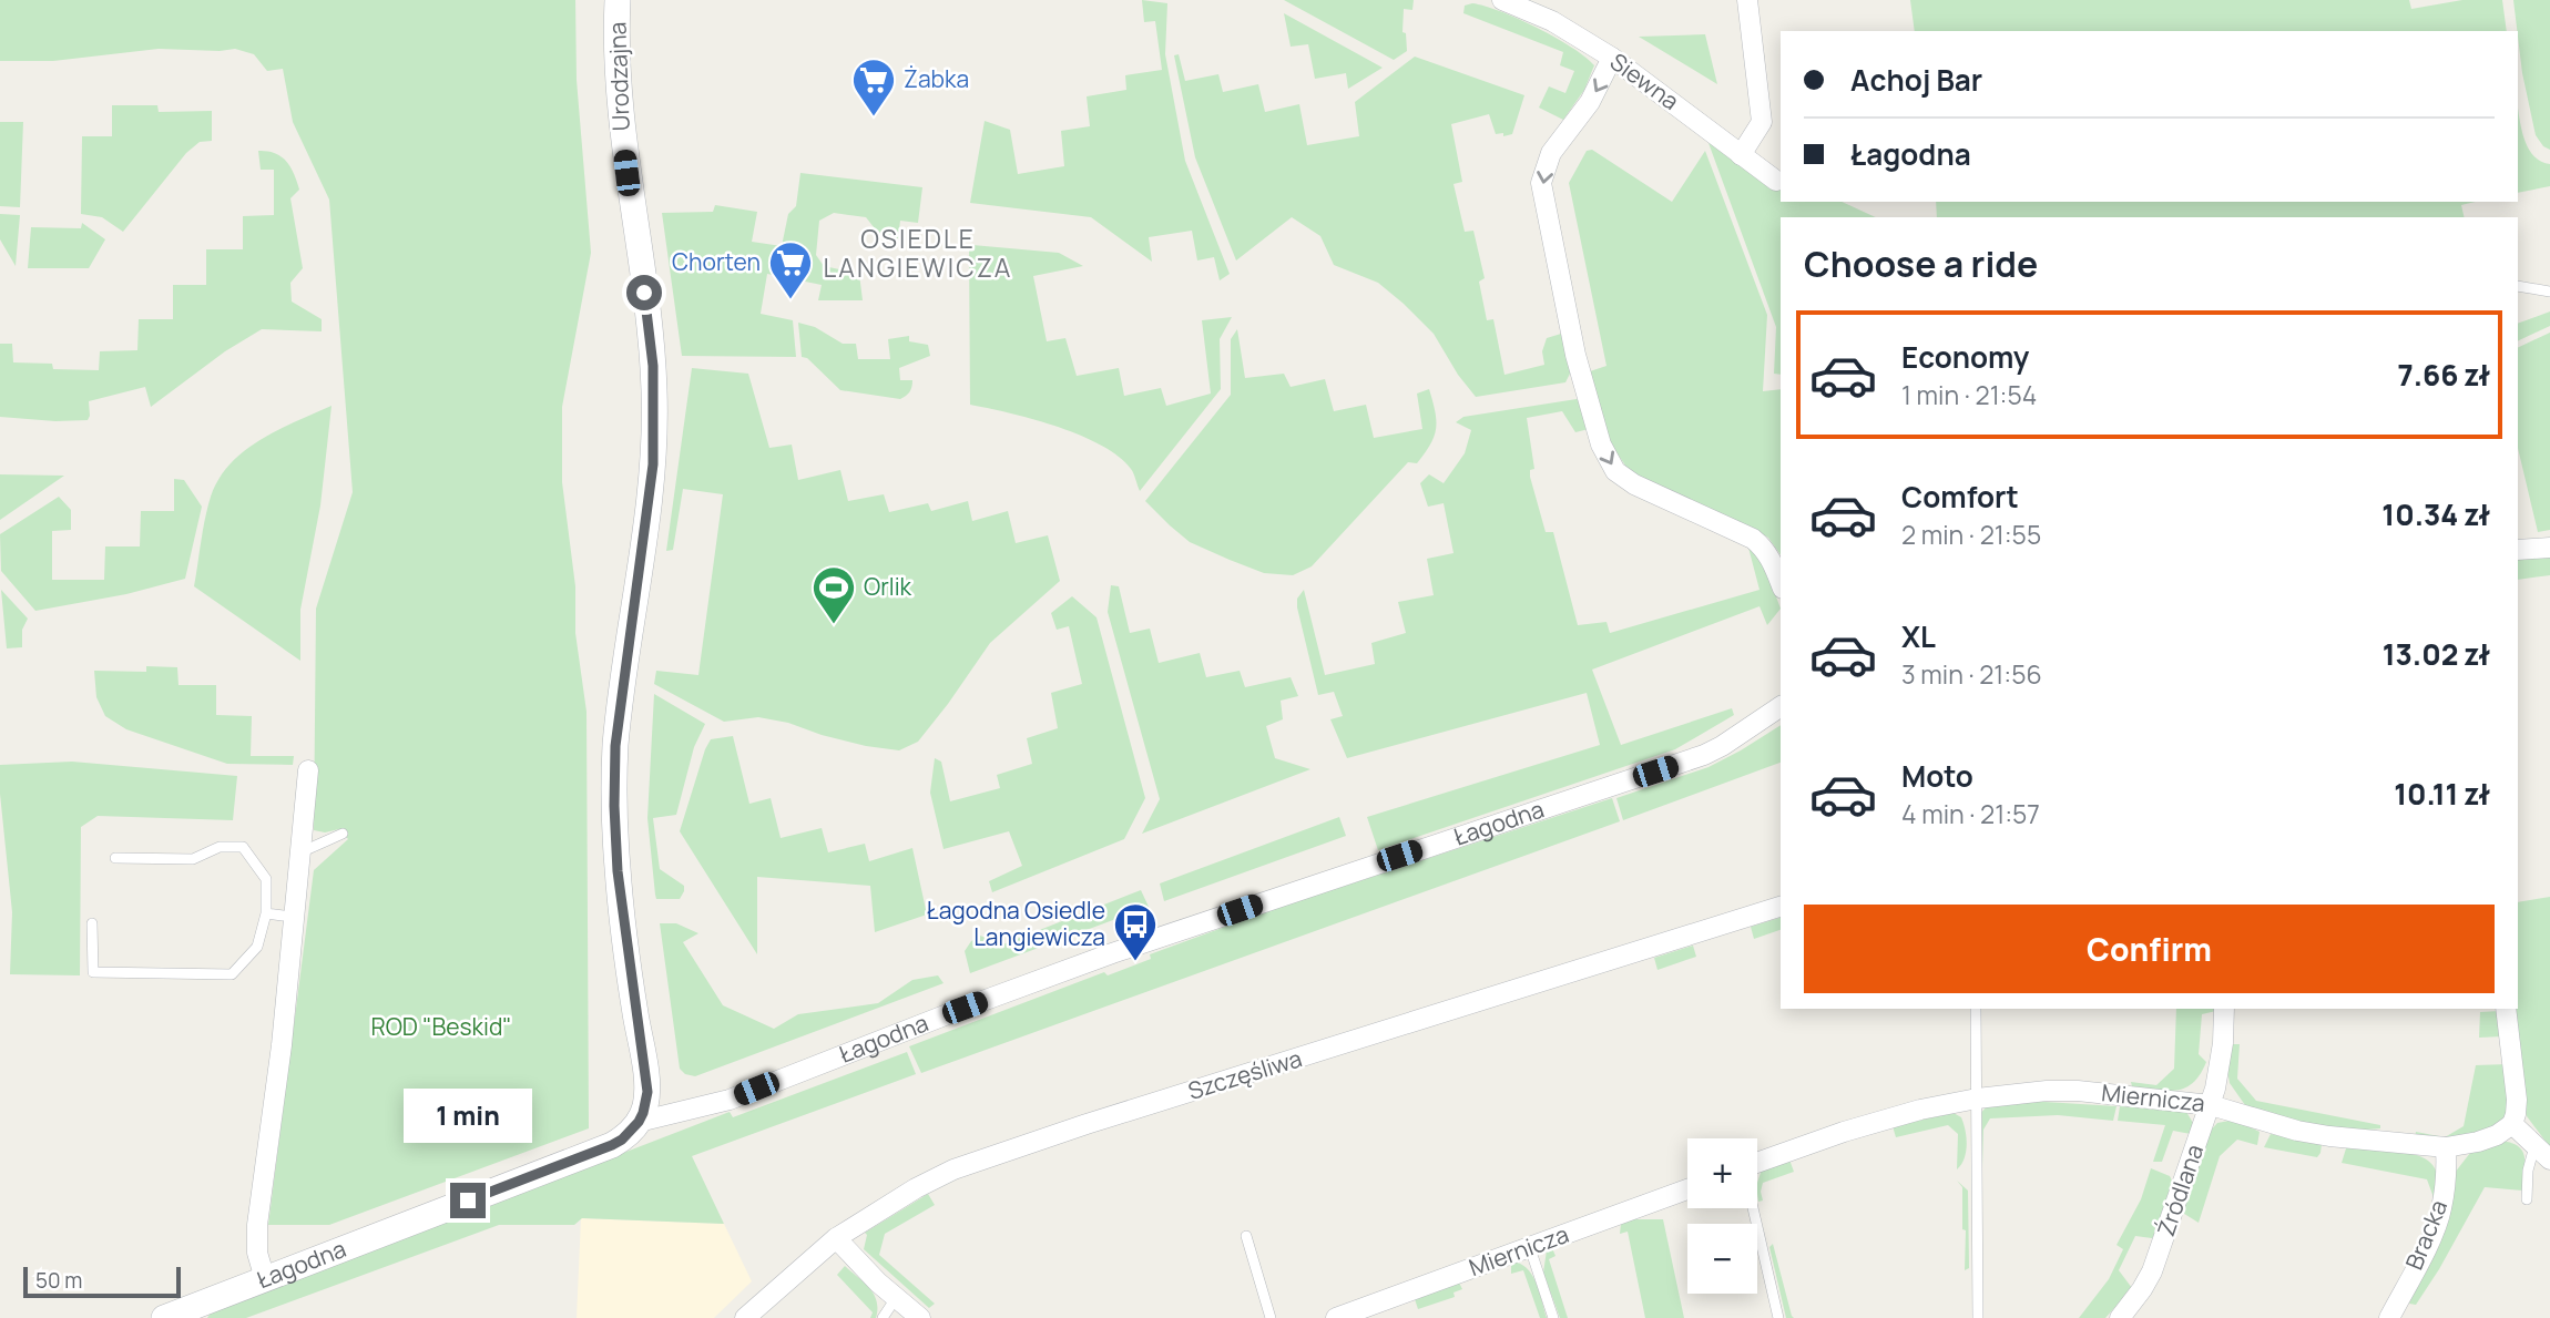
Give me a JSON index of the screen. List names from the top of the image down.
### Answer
{
  "streets": {
    "street": [
      "Urodzajna",
      "Siewna",
      "Łagodna",
      "Szczęśliwa",
      "Miernicza",
      "Źródlana",
      "Bracka"
    ]
  },
  "crossings": [
    ["Urodzajna", "Łagodna"],
    ["Miernicza", "Źródlana"],
    ["Miernicza", "Bracka"]
  ],
  "districts": ["OSIEDLE LANGIEWICZA"],
  "parks": ["ROD \"Beskid\""],
  "places": {
    "supermarket": ["Żabka", "Chorten"],
    "sports": ["Orlik"],
    "bus stop": ["Łagodna Osiedle Langiewicza"]
  },
  "scale_bar": "50 m",
  "page": {
    "banner": ["Achoj Bar", "Łagodna"],
    "heading": "Choose a ride",
    "list": [
      {
        "name": "Economy",
        "note": "1 min · 21:54",
        "value": "7.66 zł"
      },
      {
        "name": "Comfort",
        "note": "2 min · 21:55",
        "value": "10.34 zł"
      },
      {
        "name": "XL",
        "note": "3 min · 21:56",
        "value": "13.02 zł"
      },
      {
        "name": "Moto",
        "note": "4 min · 21:57",
        "value": "10.11 zł"
      }
    ],
    "buttons": "Confirm",
    "bubble": "1 min",
    "map_buttons": ["+", "−"],
    "scale": "50 m"
  }
}
